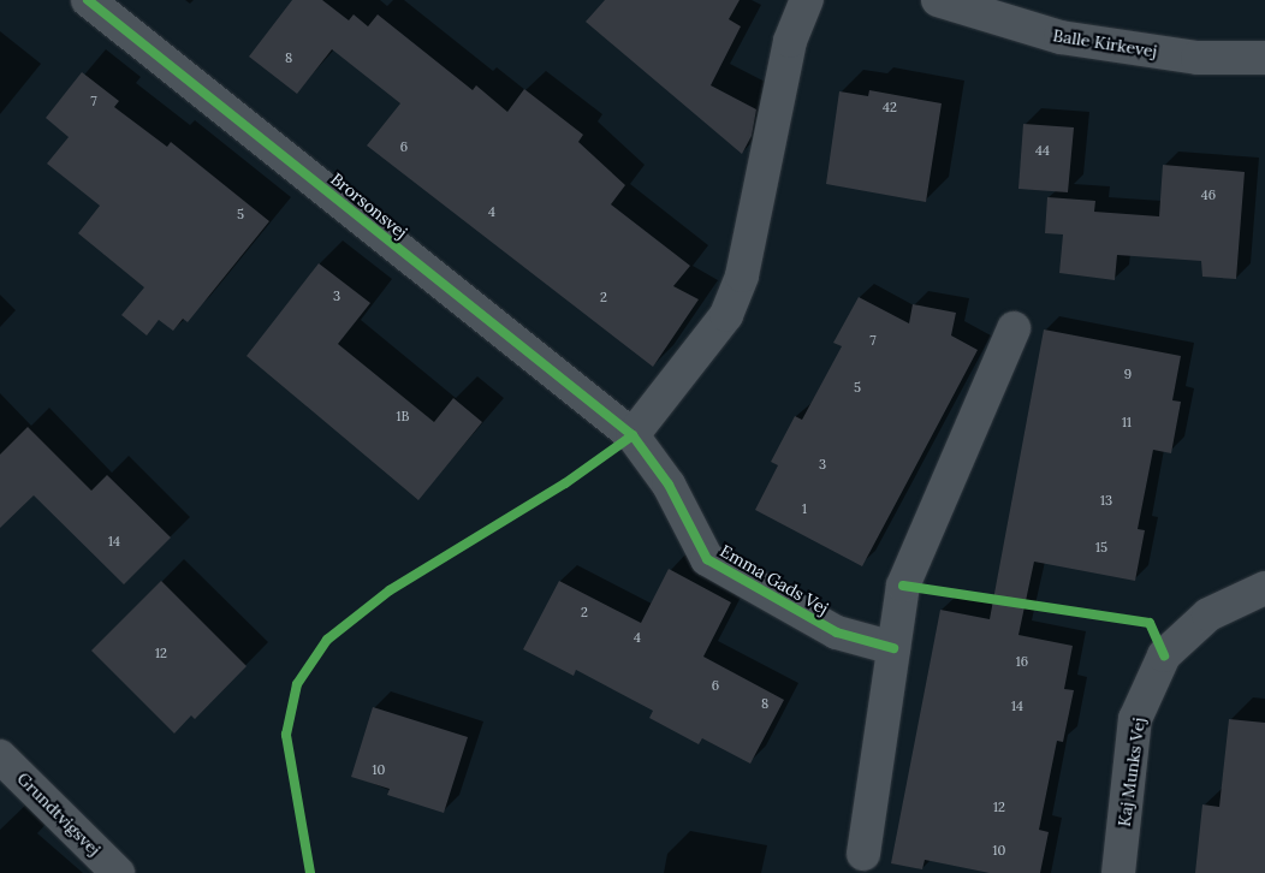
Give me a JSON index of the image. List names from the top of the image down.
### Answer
{
  "streets": {
    "street": [
      "Balle Kirkevej",
      "Brorsonsvej",
      "Emma Gads Vej",
      "Kaj Munks Vej",
      "Grundtvigsvej"
    ]
  },
  "crossings": [
    ["Brorsonsvej", "Emma Gads Vej"]
  ],
  "house_numbers": [
    "8",
    "7",
    "42",
    "6",
    "44",
    "46",
    "4",
    "5",
    "3",
    "2",
    "7",
    "9",
    "5",
    "1B",
    "11",
    "3",
    "13",
    "1",
    "14",
    "15",
    "2",
    "4",
    "12",
    "16",
    "6",
    "8",
    "14",
    "10",
    "12",
    "10"
  ]
}
